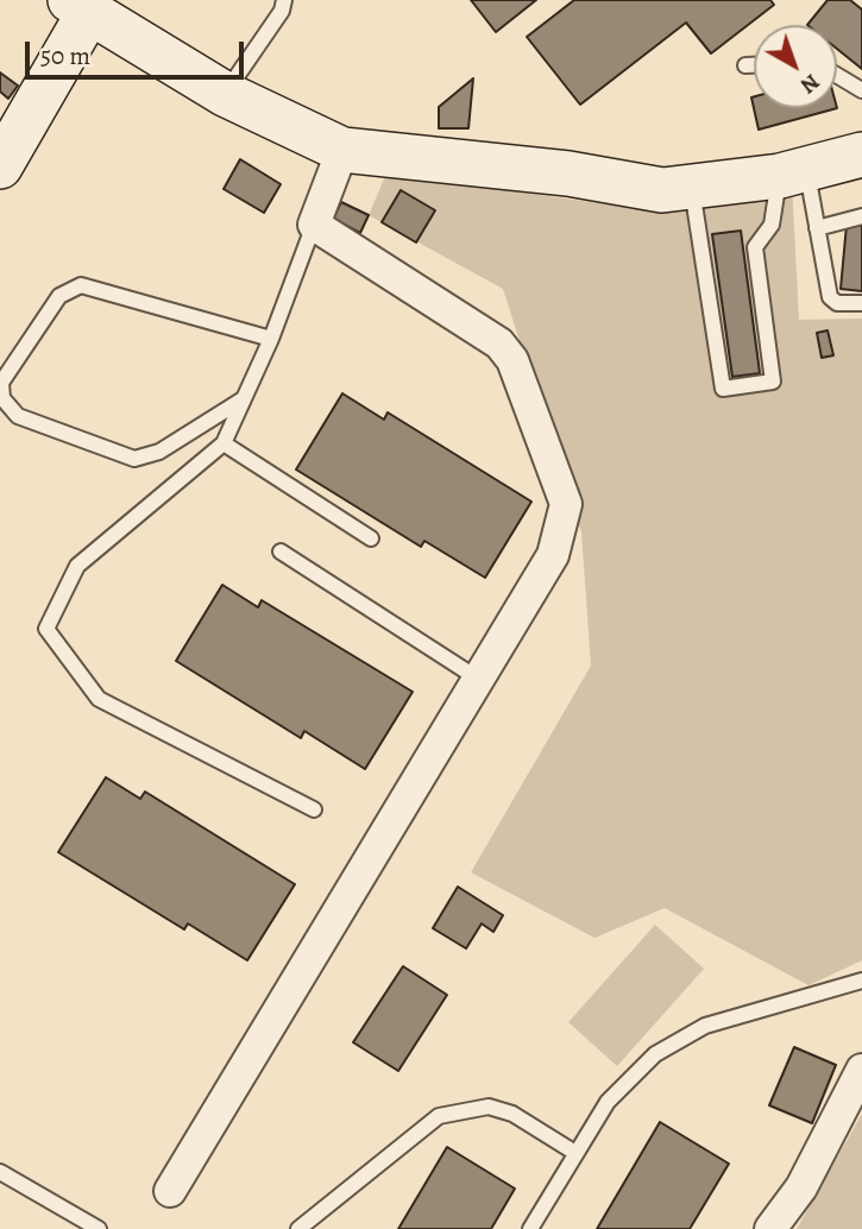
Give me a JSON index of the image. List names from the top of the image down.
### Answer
{
  "scale_bar": "50 m",
  "north": "bottom right"
}
